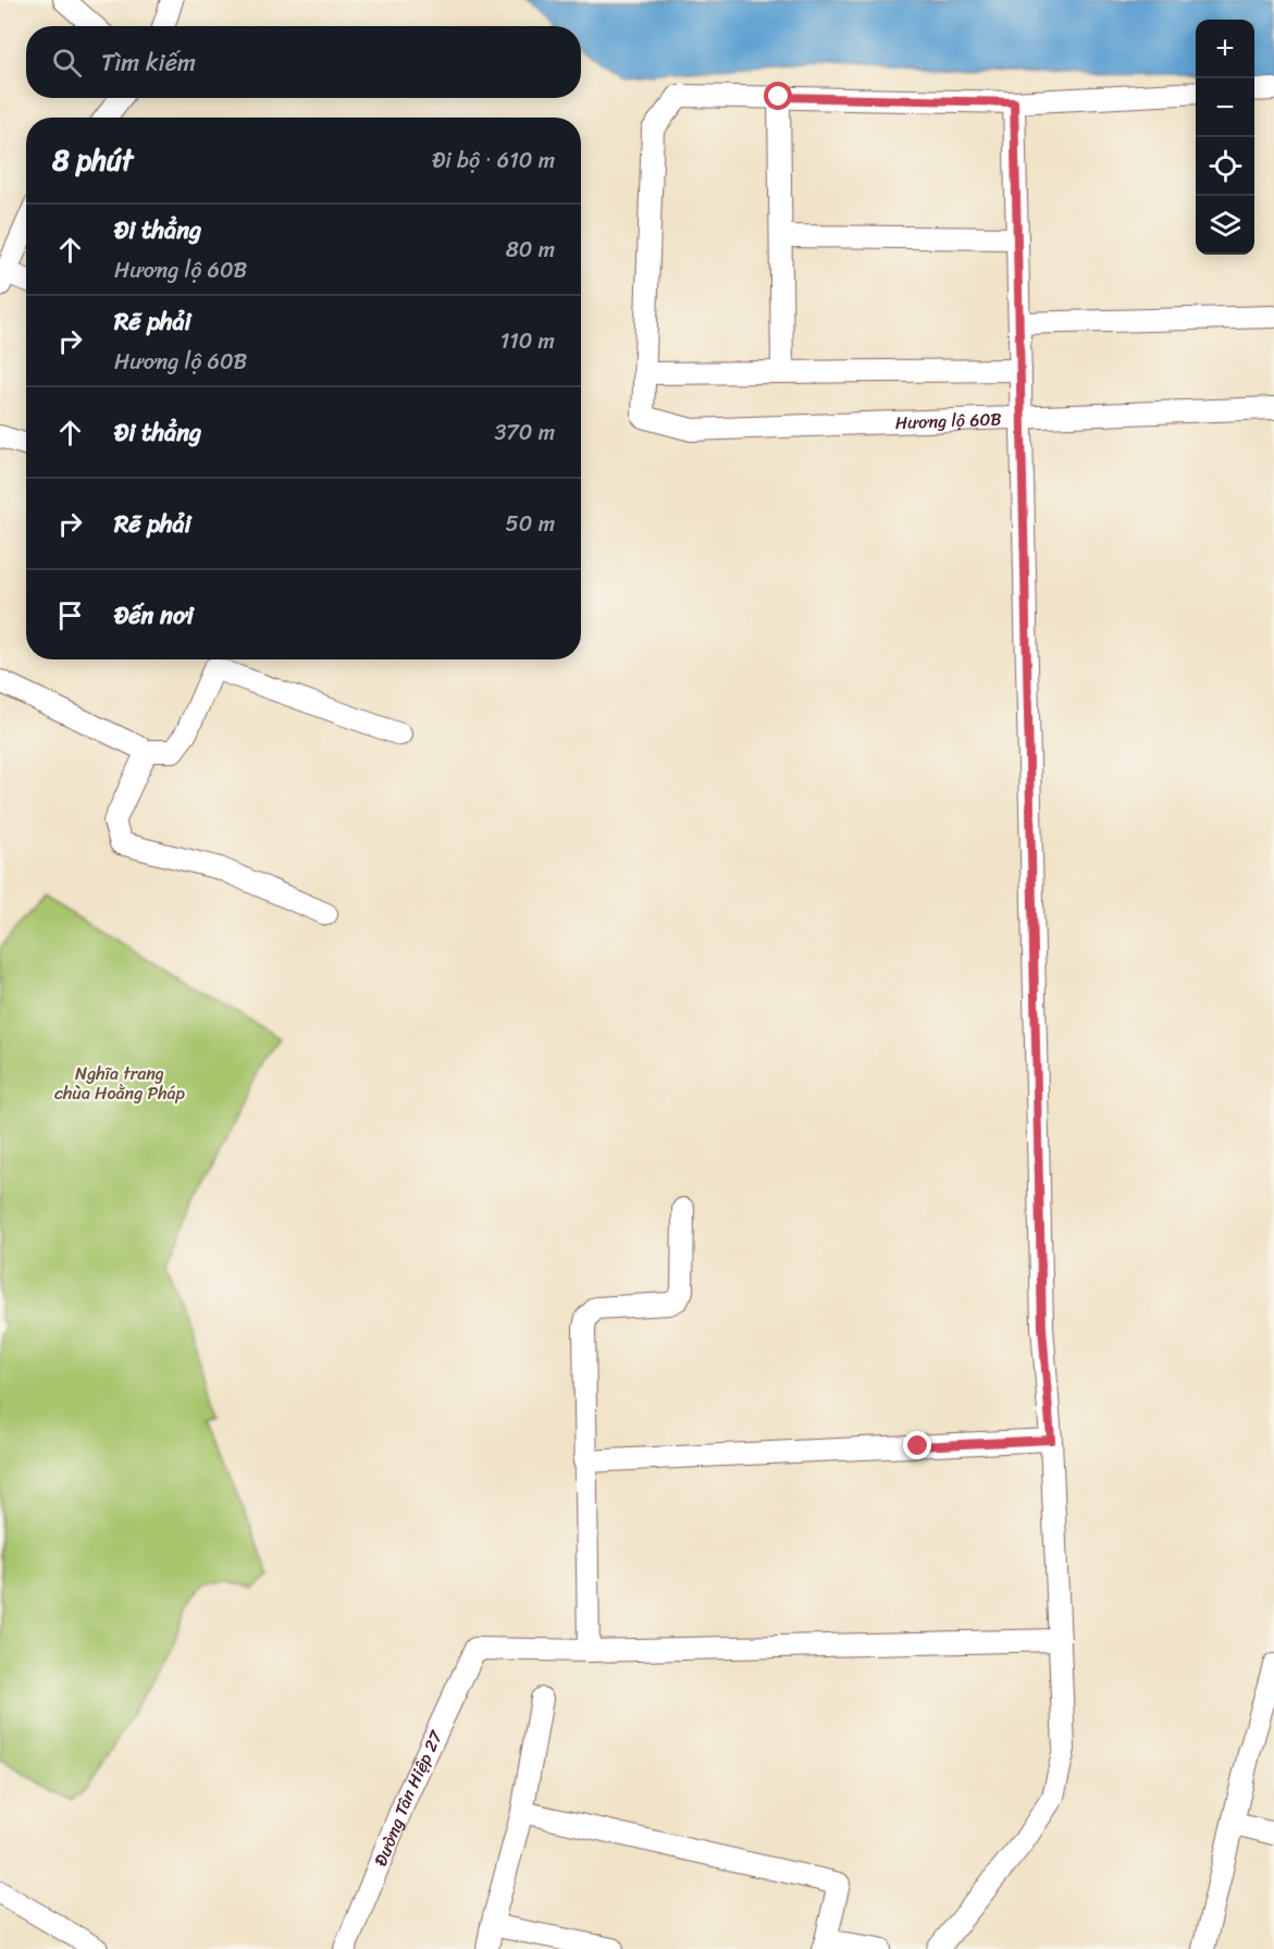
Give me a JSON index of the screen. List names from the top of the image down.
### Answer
{
  "streets": {
    "street": ["Hương lộ 60B", "Đường Tân Hiệp 27"]
  },
  "parks": ["Nghĩa trang chùa Hoằng Pháp"],
  "page": {
    "map_buttons": ["+", "−"],
    "search": "Tìm kiếm",
    "heading": ["8 phút", "Đi bộ · 610 m"],
    "list": [
      ["Đi thẳng", "Hương lộ 60B", "80 m"],
      ["Rẽ phải", "Hương lộ 60B", "110 m"],
      ["Đi thẳng", "370 m"],
      ["Rẽ phải", "50 m"],
      "Đến nơi"
    ]
  }
}
